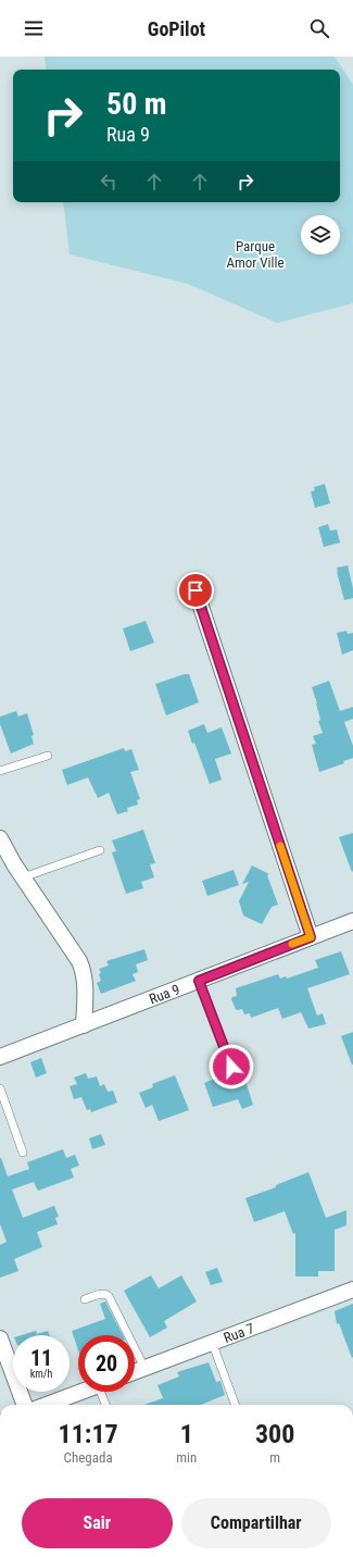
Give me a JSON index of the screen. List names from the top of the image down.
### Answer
{
  "streets": {
    "street": ["Rua 9", "Rua 7"]
  },
  "parks": ["Parque Amor Ville"],
  "page": {
    "header": "GoPilot",
    "turn": ["50 m", "Rua 9"],
    "speed": "11 km/h",
    "limit": "20",
    "eta": [
      "11:17",
      "Chegada",
      "1",
      "min",
      "300",
      "m"
    ],
    "buttons": ["Sair", "Compartilhar"]
  }
}
